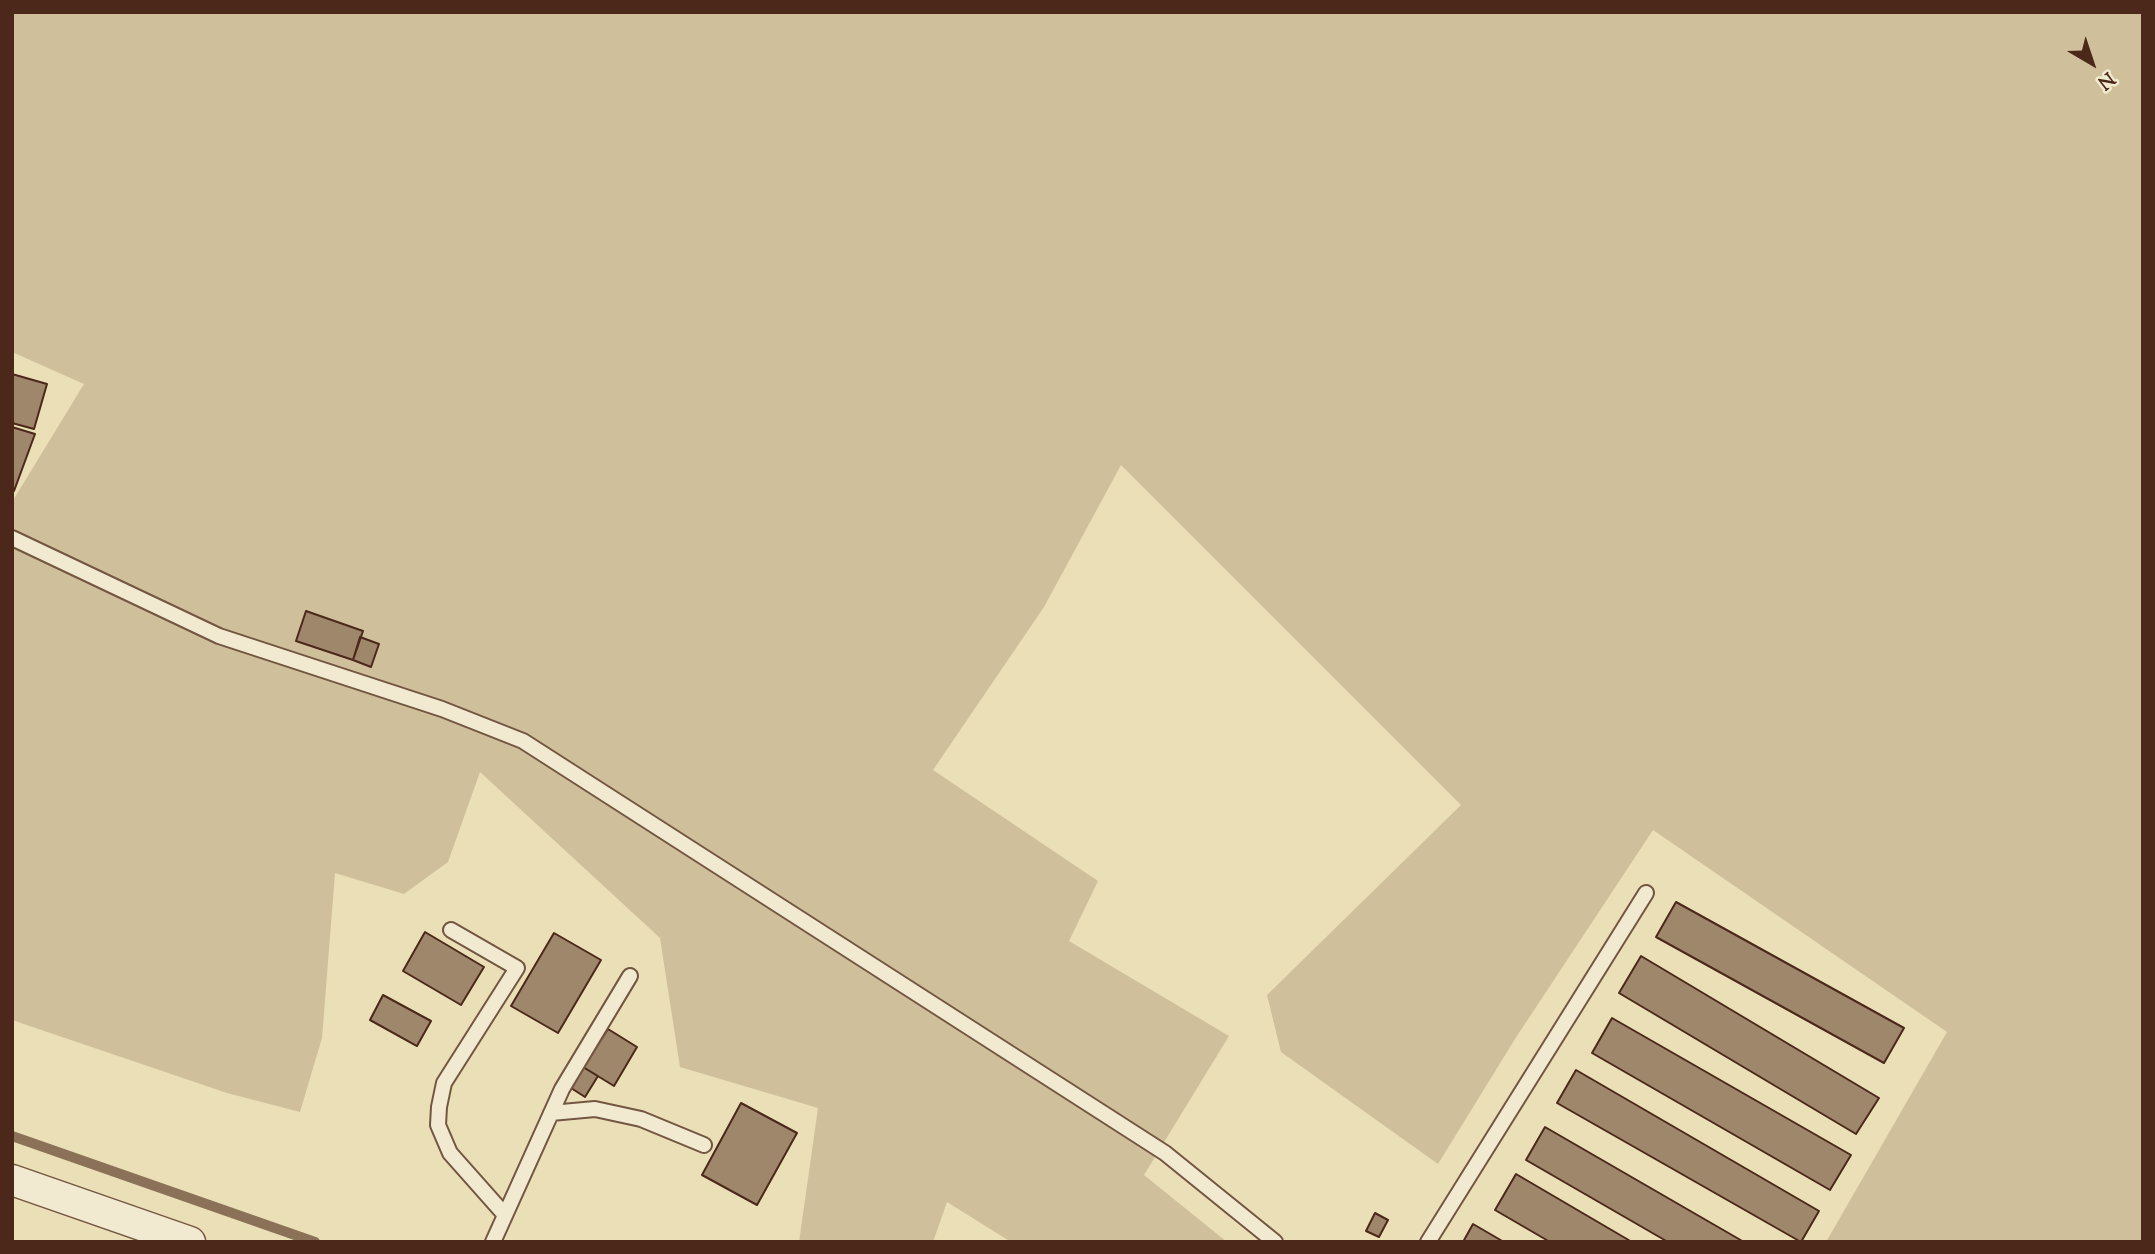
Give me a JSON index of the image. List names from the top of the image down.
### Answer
{
  "north": "bottom right"
}
